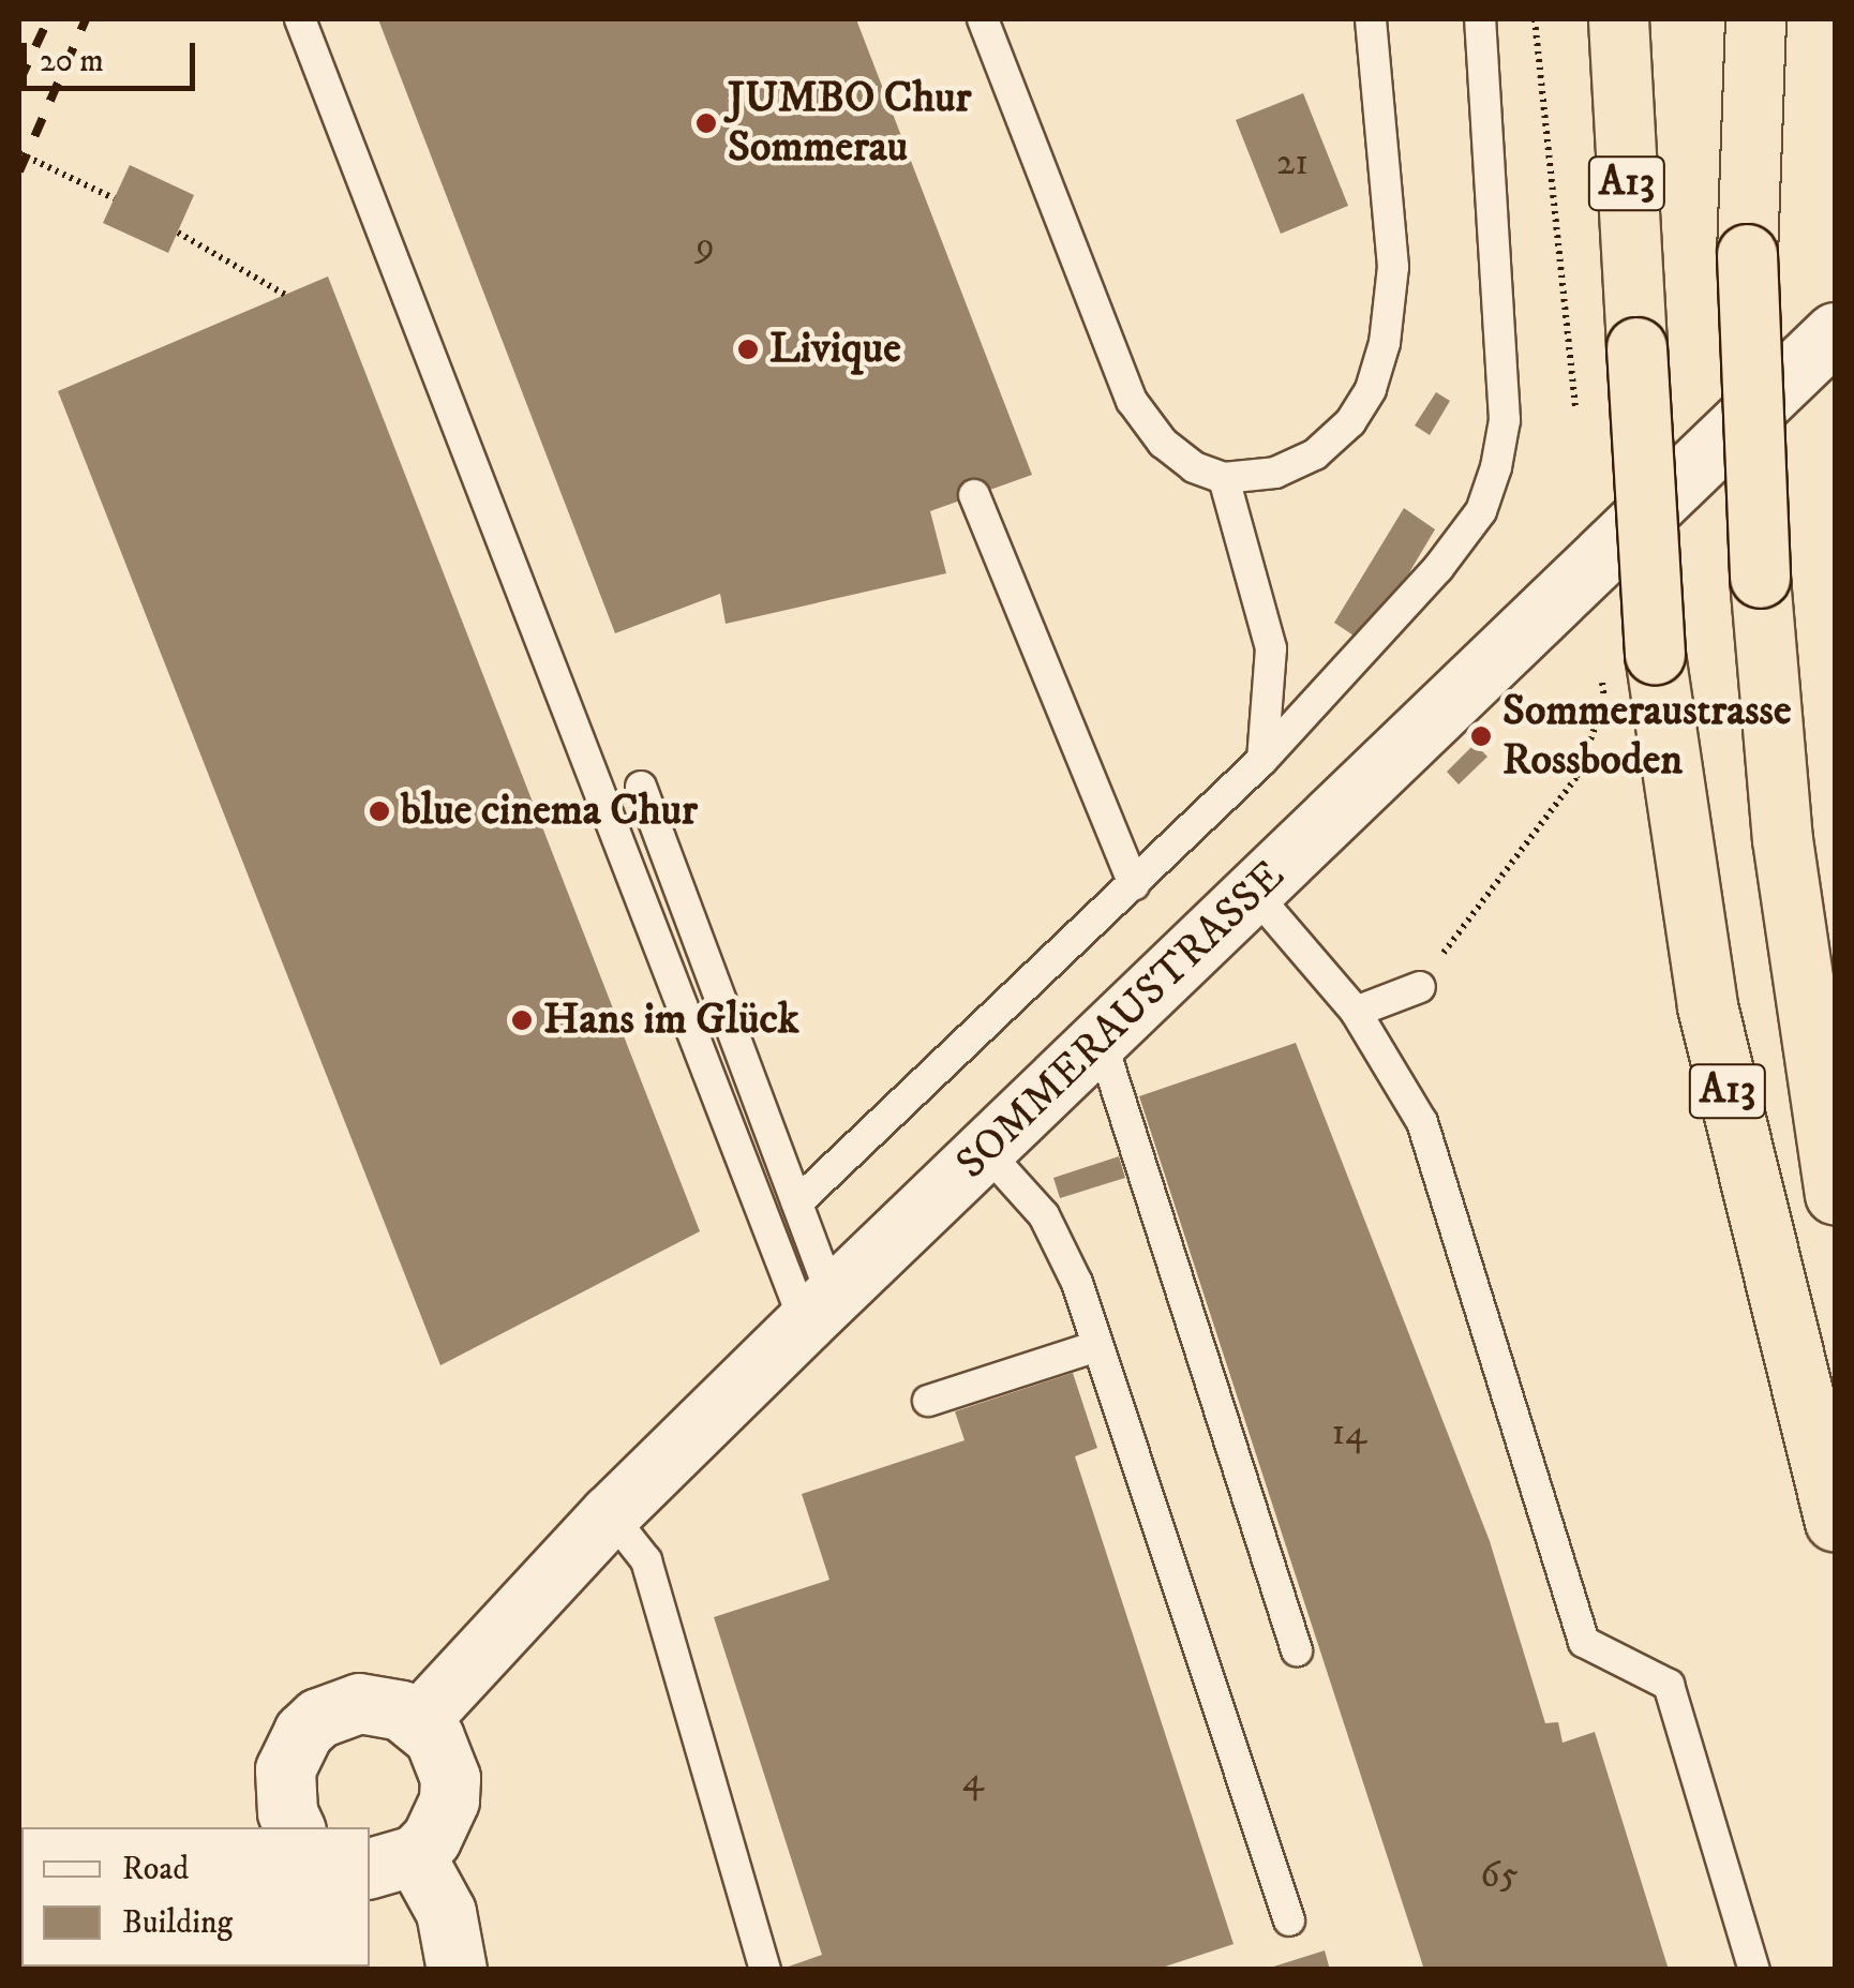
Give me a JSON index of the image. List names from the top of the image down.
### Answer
{
  "streets": {
    "highway": ["A13"],
    "street": ["SOMMERAUSTRASSE"]
  },
  "places": [
    "JUMBO Chur Sommerau",
    "Livique",
    "Sommeraustrasse Rossboden",
    "blue cinema Chur",
    "Hans im Glück"
  ],
  "house_numbers": [
    "21",
    "9",
    "14",
    "4",
    "65"
  ],
  "legend": ["Road", "Building"],
  "scale_bar": "20 m"
}
